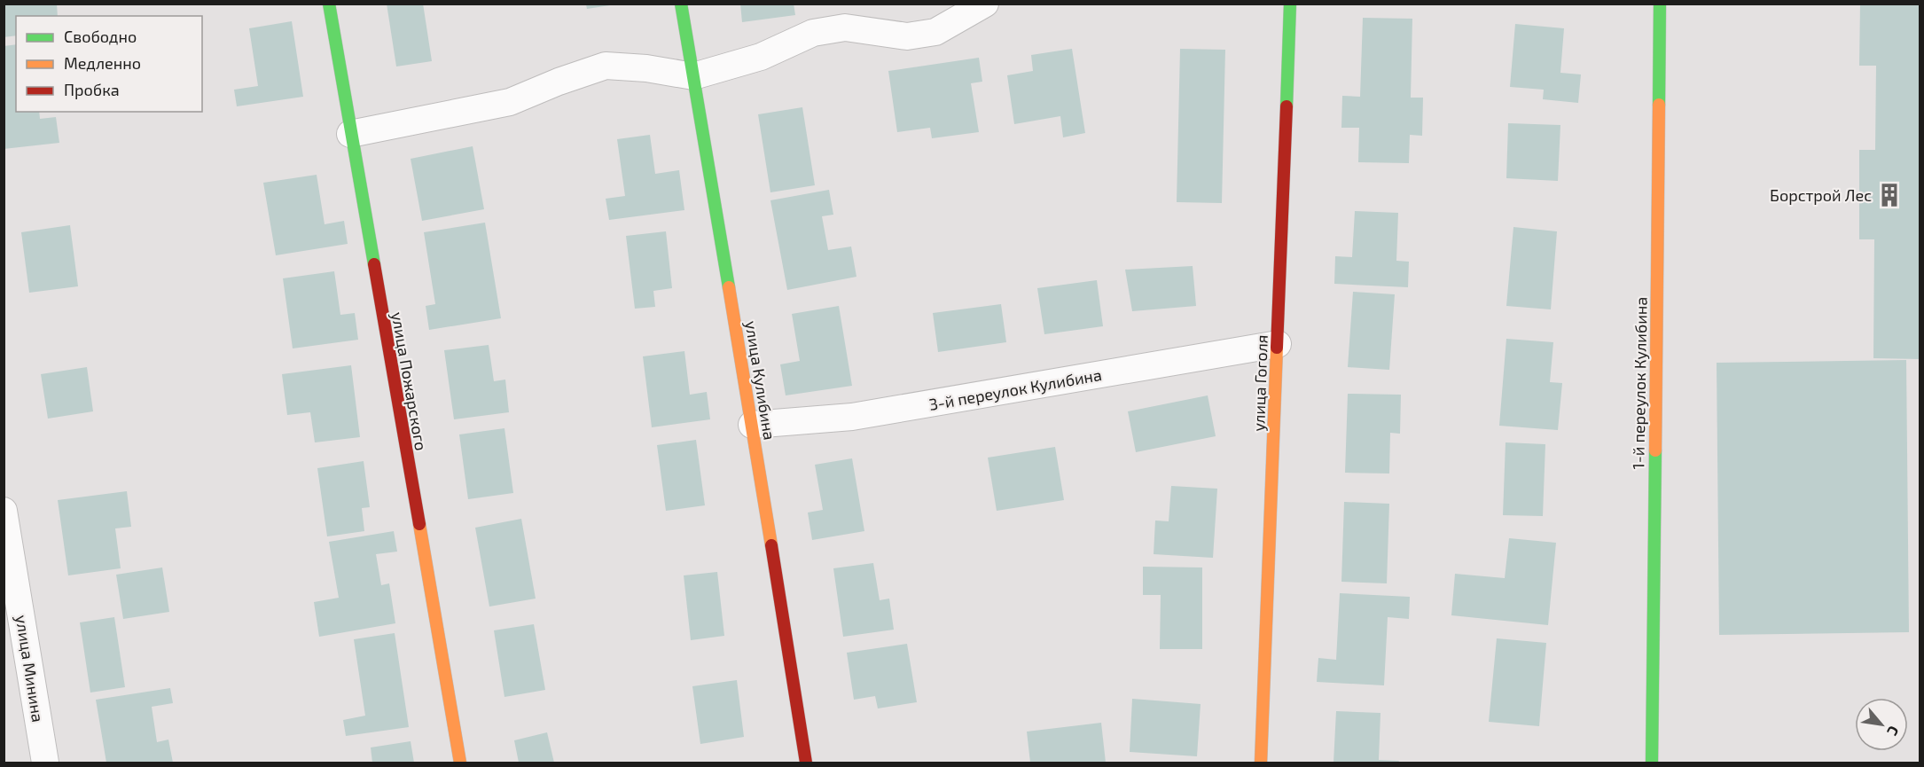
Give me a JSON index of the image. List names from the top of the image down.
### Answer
{
  "streets": {
    "street": [
      "улица Кулибина",
      "улица Пожарского",
      "улица Гоголя",
      "1-й переулок Кулибина",
      "3-й переулок Кулибина",
      "улица Минина"
    ]
  },
  "crossings": [
    ["улица Кулибина", "3-й переулок Кулибина"],
    ["улица Гоголя", "3-й переулок Кулибина"]
  ],
  "places": {
    "building": ["Борстрой Лес"]
  },
  "legend": ["Свободно", "Медленно", "Пробка"],
  "north": "bottom right"
}
